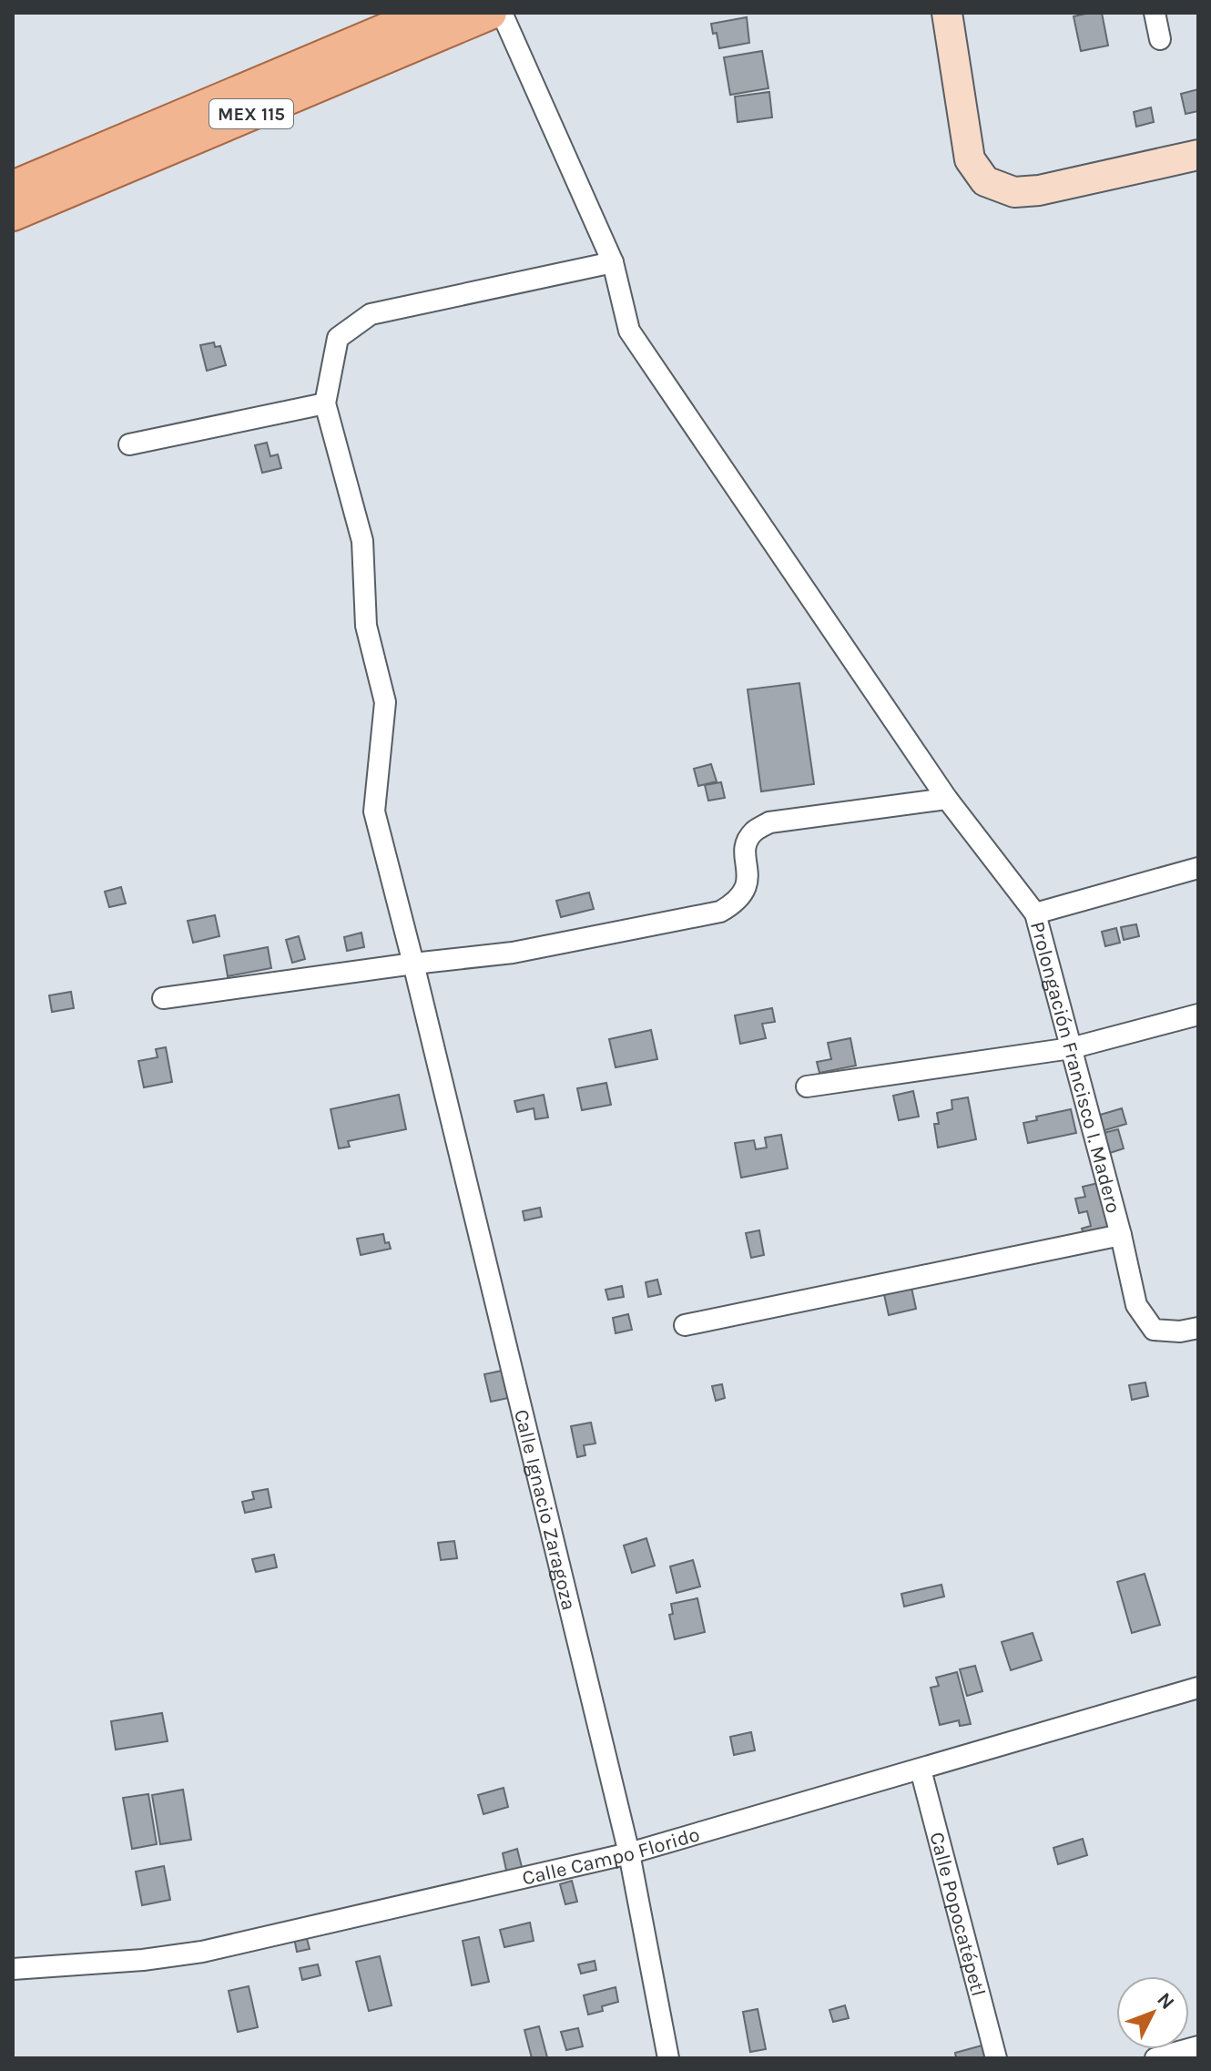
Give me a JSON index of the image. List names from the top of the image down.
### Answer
{
  "streets": {
    "main road": ["MEX 115"],
    "street": [
      "Prolongación Francisco I. Madero",
      "Calle Ignacio Zaragoza",
      "Calle Campo Florido",
      "Calle Popocatépetl"
    ]
  },
  "crossings": [
    ["Calle Ignacio Zaragoza", "Calle Campo Florido"],
    ["Calle Campo Florido", "Calle Popocatépetl"]
  ],
  "north": "top right"
}
